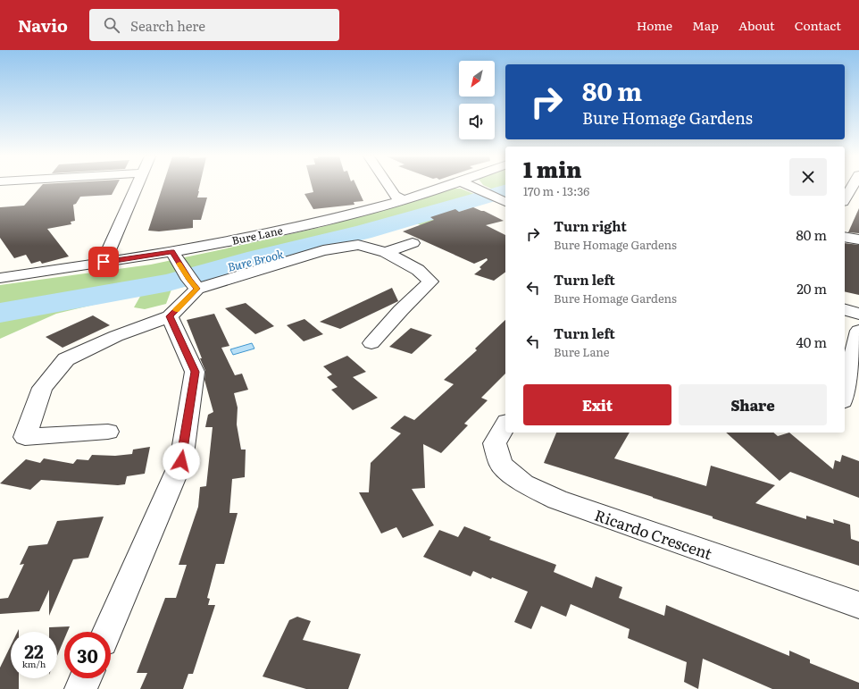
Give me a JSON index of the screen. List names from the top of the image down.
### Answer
{
  "streets": {
    "street": ["Bure Lane", "Ricardo Crescent"]
  },
  "water": ["Bure Brook"],
  "north": "bottom left",
  "page": {
    "header": "Navio",
    "search": "Search here",
    "nav": [
      "Home",
      "Map",
      "About",
      "Contact"
    ],
    "turn": ["80 m", "Bure Homage Gardens"],
    "heading": ["1 min", "170 m · 13:36"],
    "list": [
      {
        "name": "Turn right",
        "note": "Bure Homage Gardens",
        "value": "80 m"
      },
      {
        "name": "Turn left",
        "note": "Bure Homage Gardens",
        "value": "20 m"
      },
      {
        "name": "Turn left",
        "note": "Bure Lane",
        "value": "40 m"
      }
    ],
    "buttons": ["Exit", "Share"],
    "speed": "22 km/h",
    "limit": "30"
  }
}
